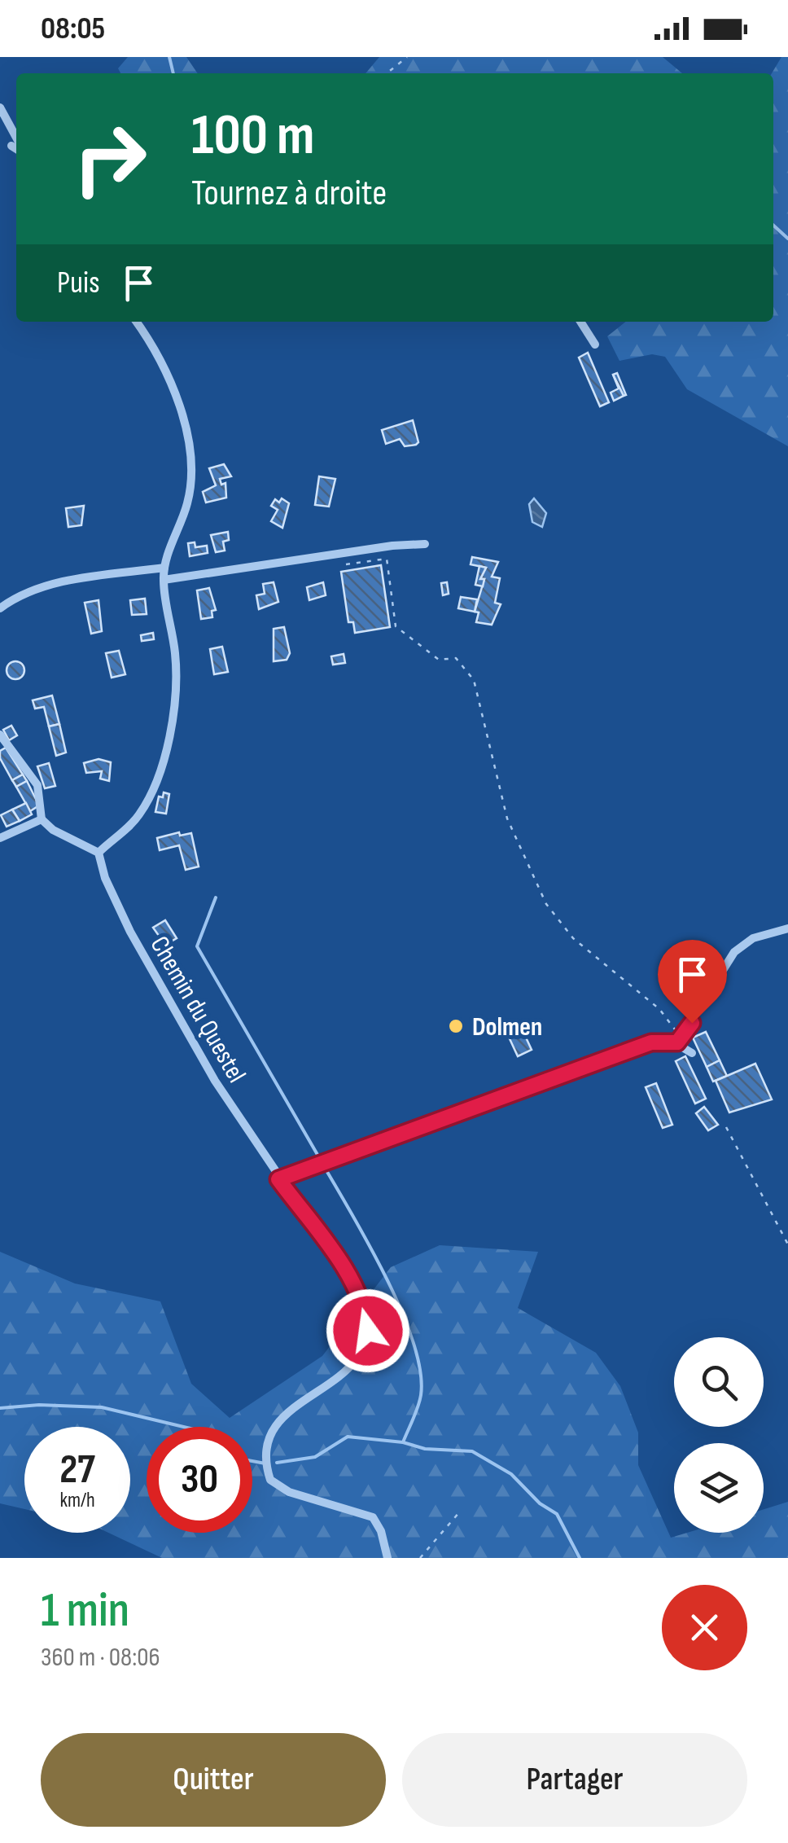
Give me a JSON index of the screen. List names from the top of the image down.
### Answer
{
  "streets": {
    "street": ["Chemin du Questel"]
  },
  "places": ["Dolmen"],
  "page": {
    "status": "08:05",
    "turn": ["100 m", "Tournez à droite"],
    "then": "Puis",
    "speed": "27 km/h",
    "limit": "30",
    "heading": ["1 min", "360 m · 08:06"],
    "buttons": ["Quitter", "Partager"]
  }
}
